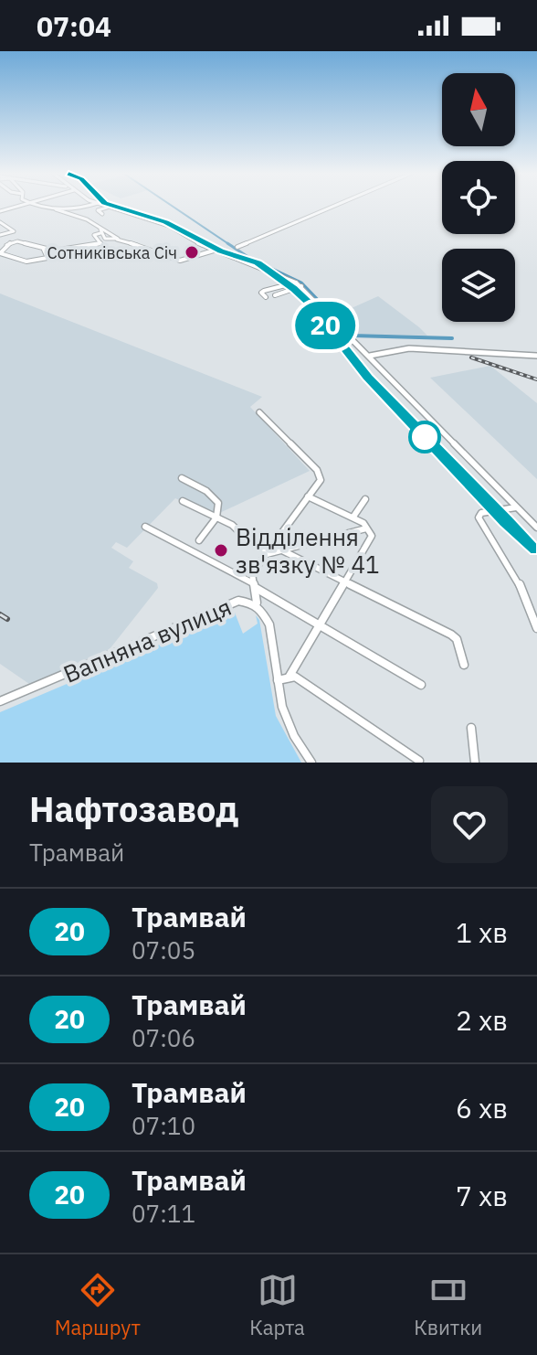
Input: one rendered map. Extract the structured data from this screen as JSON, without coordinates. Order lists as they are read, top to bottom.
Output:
{
  "streets": {
    "street": ["Вапняна вулиця"]
  },
  "places": ["Сотниківська Січ", "Відділення зв'язку № 41"],
  "lines": ["tram line 20"],
  "north": "top",
  "page": {
    "status": "07:04",
    "on_map": "20",
    "heading": ["Нафтозавод", "Трамвай"],
    "list": [
      {
        "mark": "20",
        "name": "Трамвай",
        "note": "07:05",
        "value": "1 хв"
      },
      {
        "mark": "20",
        "name": "Трамвай",
        "note": "07:06",
        "value": "2 хв"
      },
      {
        "mark": "20",
        "name": "Трамвай",
        "note": "07:10",
        "value": "6 хв"
      },
      {
        "mark": "20",
        "name": "Трамвай",
        "note": "07:11",
        "value": "7 хв"
      }
    ],
    "tabs": ["Маршрут", "Карта", "Квитки"]
  }
}
